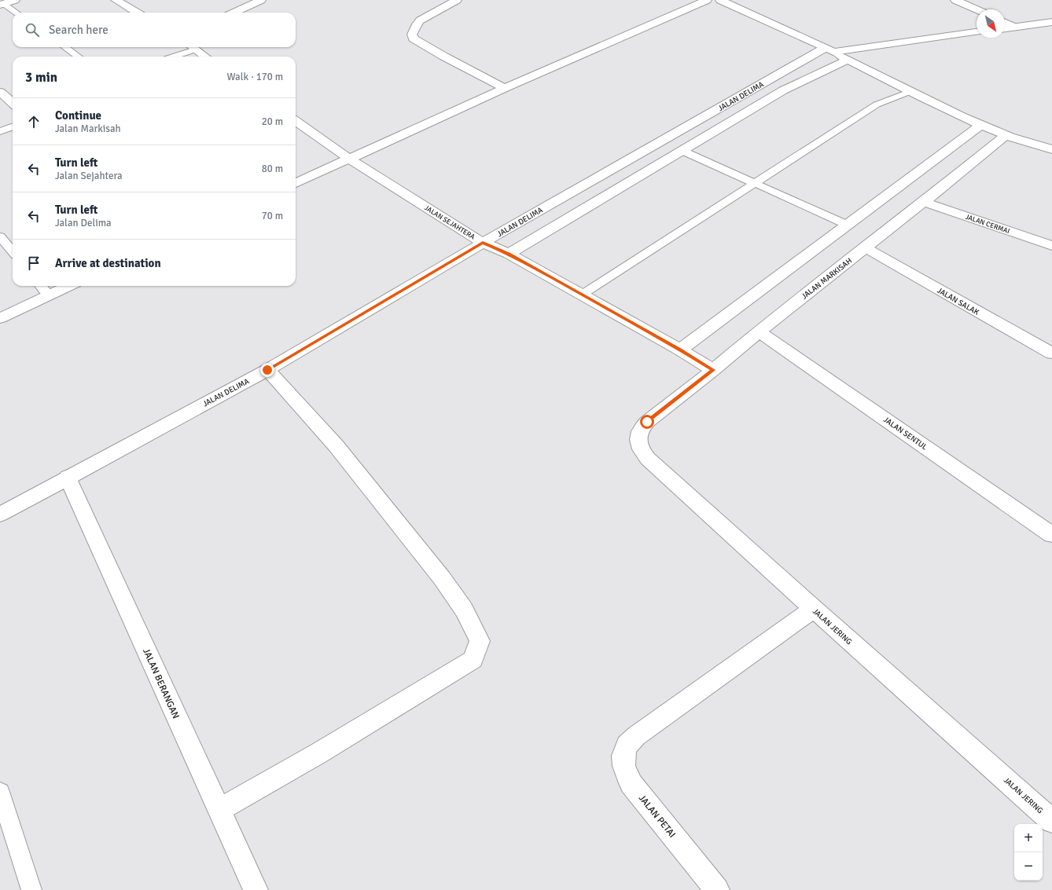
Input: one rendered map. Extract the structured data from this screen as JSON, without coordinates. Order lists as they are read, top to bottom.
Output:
{
  "streets": {
    "street": [
      "JALAN DELIMA",
      "JALAN SEJAHTERA",
      "JALAN CERMAI",
      "JALAN MARKISAH",
      "JALAN SALAK",
      "JALAN SENTUL",
      "JALAN JERING",
      "JALAN BERANGAN",
      "JALAN PETAI"
    ]
  },
  "crossings": [
    ["JALAN DELIMA", "JALAN SEJAHTERA"],
    ["JALAN DELIMA", "JALAN BERANGAN"],
    ["JALAN SEJAHTERA", "JALAN MARKISAH"],
    ["JALAN CERMAI", "JALAN MARKISAH"],
    ["JALAN MARKISAH", "JALAN SALAK"],
    ["JALAN MARKISAH", "JALAN SENTUL"],
    ["JALAN MARKISAH", "JALAN JERING"],
    ["JALAN JERING", "JALAN PETAI"]
  ],
  "north": "bottom right",
  "page": {
    "search": "Search here",
    "heading": ["3 min", "Walk · 170 m"],
    "list": [
      ["Continue", "Jalan Markisah", "20 m"],
      ["Turn left", "Jalan Sejahtera", "80 m"],
      ["Turn left", "Jalan Delima", "70 m"],
      "Arrive at destination"
    ],
    "map_buttons": ["+", "−"]
  }
}
